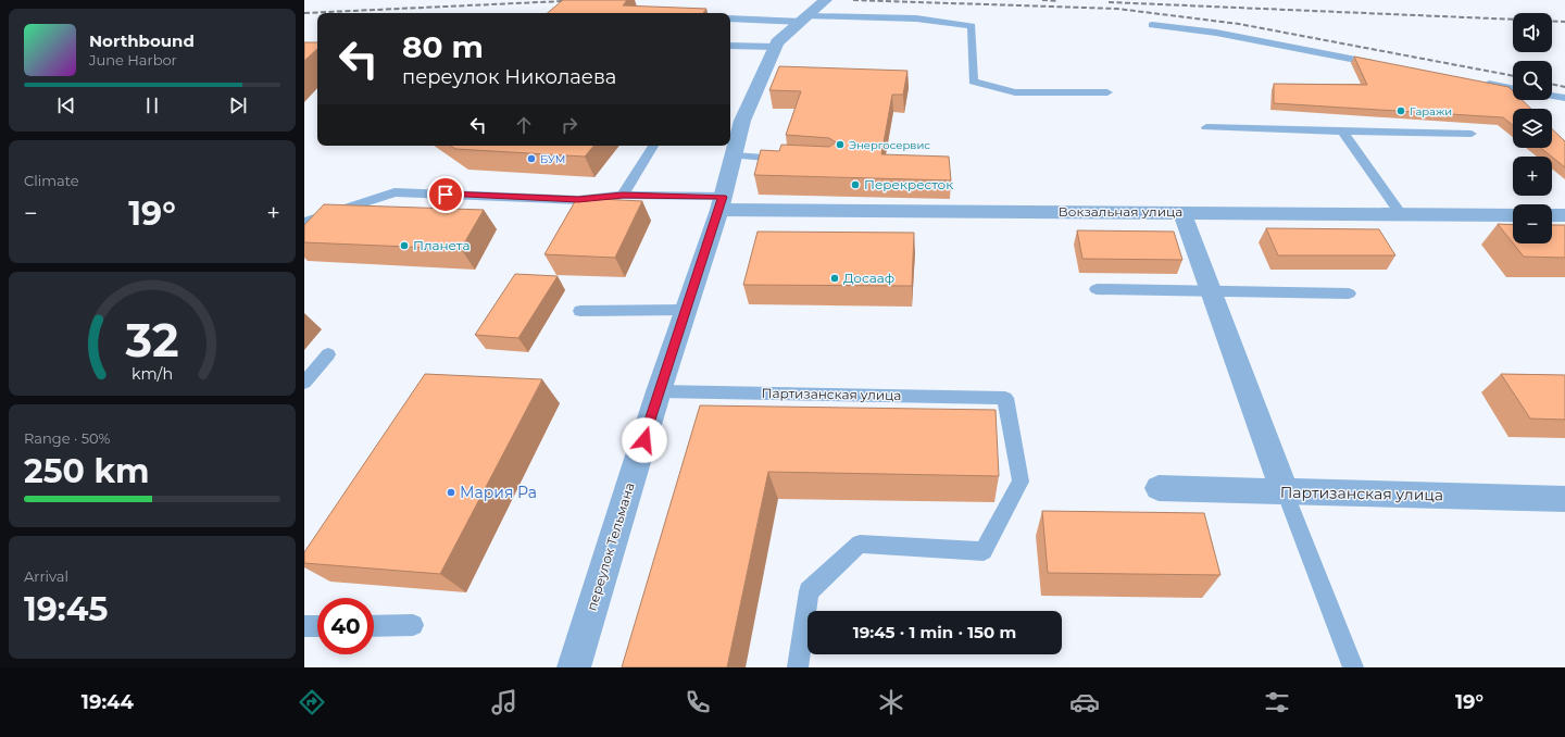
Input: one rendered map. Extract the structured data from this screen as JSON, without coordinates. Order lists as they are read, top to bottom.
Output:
{
  "streets": {
    "street": ["Вокзальная улица", "Партизанская улица", "переулок Тельмана"]
  },
  "crossings": [
    ["Вокзальная улица", "переулок Тельмана"],
    ["Партизанская улица", "переулок Тельмана"]
  ],
  "places": [
    "Гаражи",
    "Энергосервис",
    "БУМ",
    "Перекресток",
    "Планета",
    "Досааф",
    "Мария Ра"
  ],
  "page": {
    "map_buttons": ["+", "−"],
    "turn": ["80 m", "переулок Николаева"],
    "song": ["Northbound", "June Harbor"],
    "tile": [
      "Climate",
      ["Range · 50%", "250 km"],
      ["Arrival", "19:45"]
    ],
    "heat": ["−", "19°", "+"],
    "limit": "40",
    "trip": "19:45 · 1 min · 150 m",
    "tabs": ["19:44", "19°"],
    "gauge": ["32", "km/h"]
  }
}
